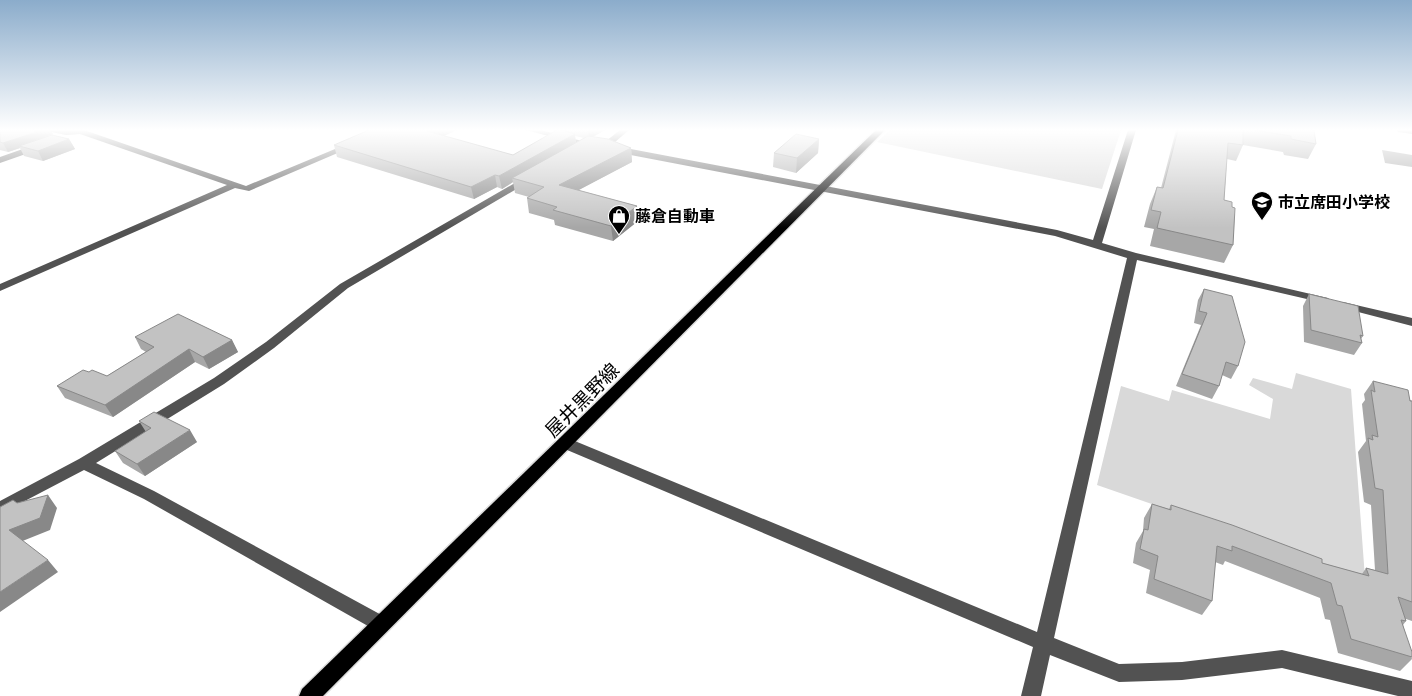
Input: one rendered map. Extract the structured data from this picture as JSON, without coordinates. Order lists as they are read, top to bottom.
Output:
{
  "streets": {
    "main road": ["屋井黒野線"]
  },
  "places": {
    "school or university": ["市立席田小学校"],
    "shop": ["藤倉自動車"]
  }
}
